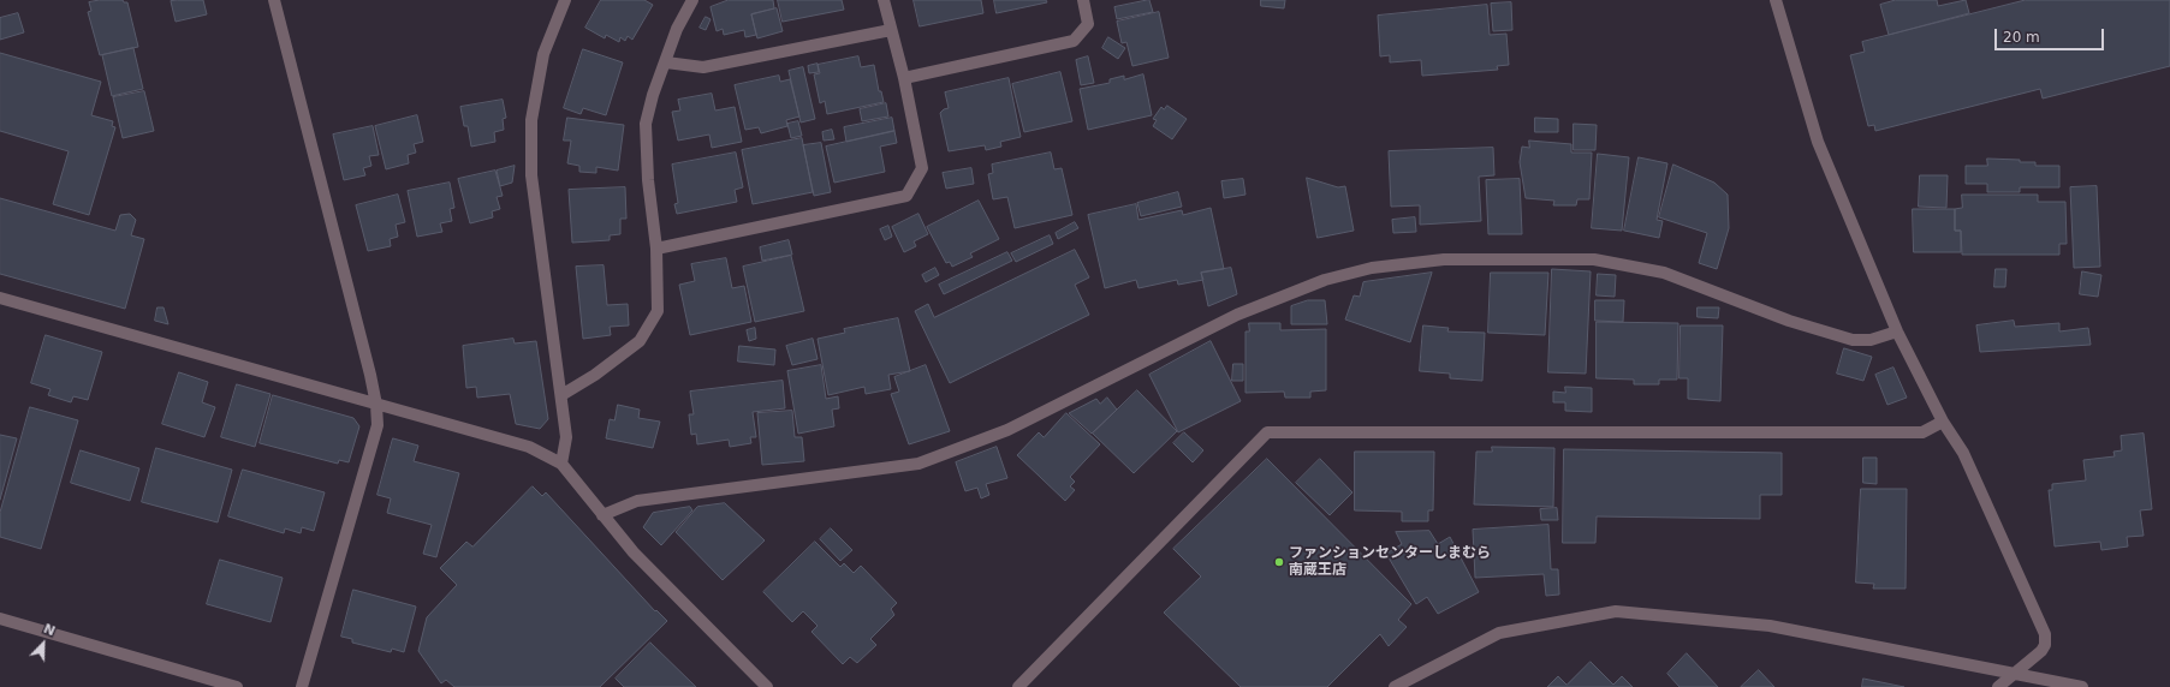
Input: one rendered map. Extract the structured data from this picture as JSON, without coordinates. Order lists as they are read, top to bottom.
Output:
{
  "places": ["ファンションセンターしまむら 南蔵王店"],
  "scale_bar": "20 m",
  "north": "top right"
}
